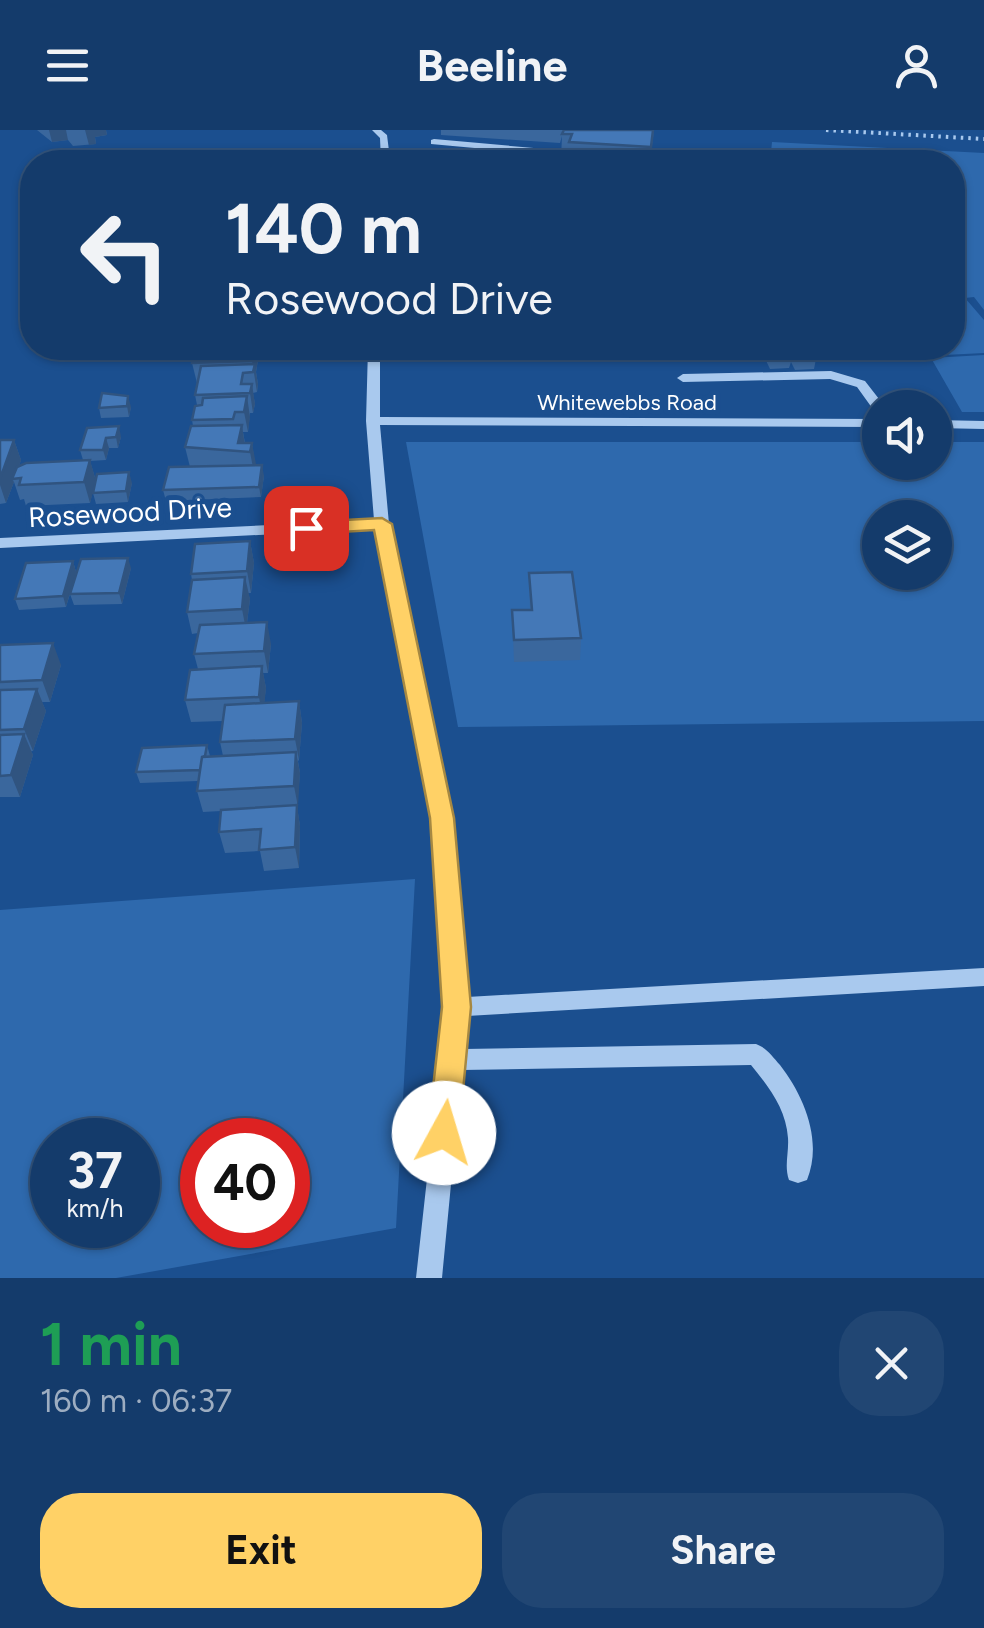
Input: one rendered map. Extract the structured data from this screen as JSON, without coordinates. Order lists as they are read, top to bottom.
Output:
{
  "streets": {
    "street": ["Whitewebbs Road", "Rosewood Drive"]
  },
  "page": {
    "header": "Beeline",
    "turn": ["140 m", "Rosewood Drive"],
    "speed": "37 km/h",
    "limit": "40",
    "heading": ["1 min", "160 m · 06:37"],
    "buttons": ["Exit", "Share"]
  }
}
